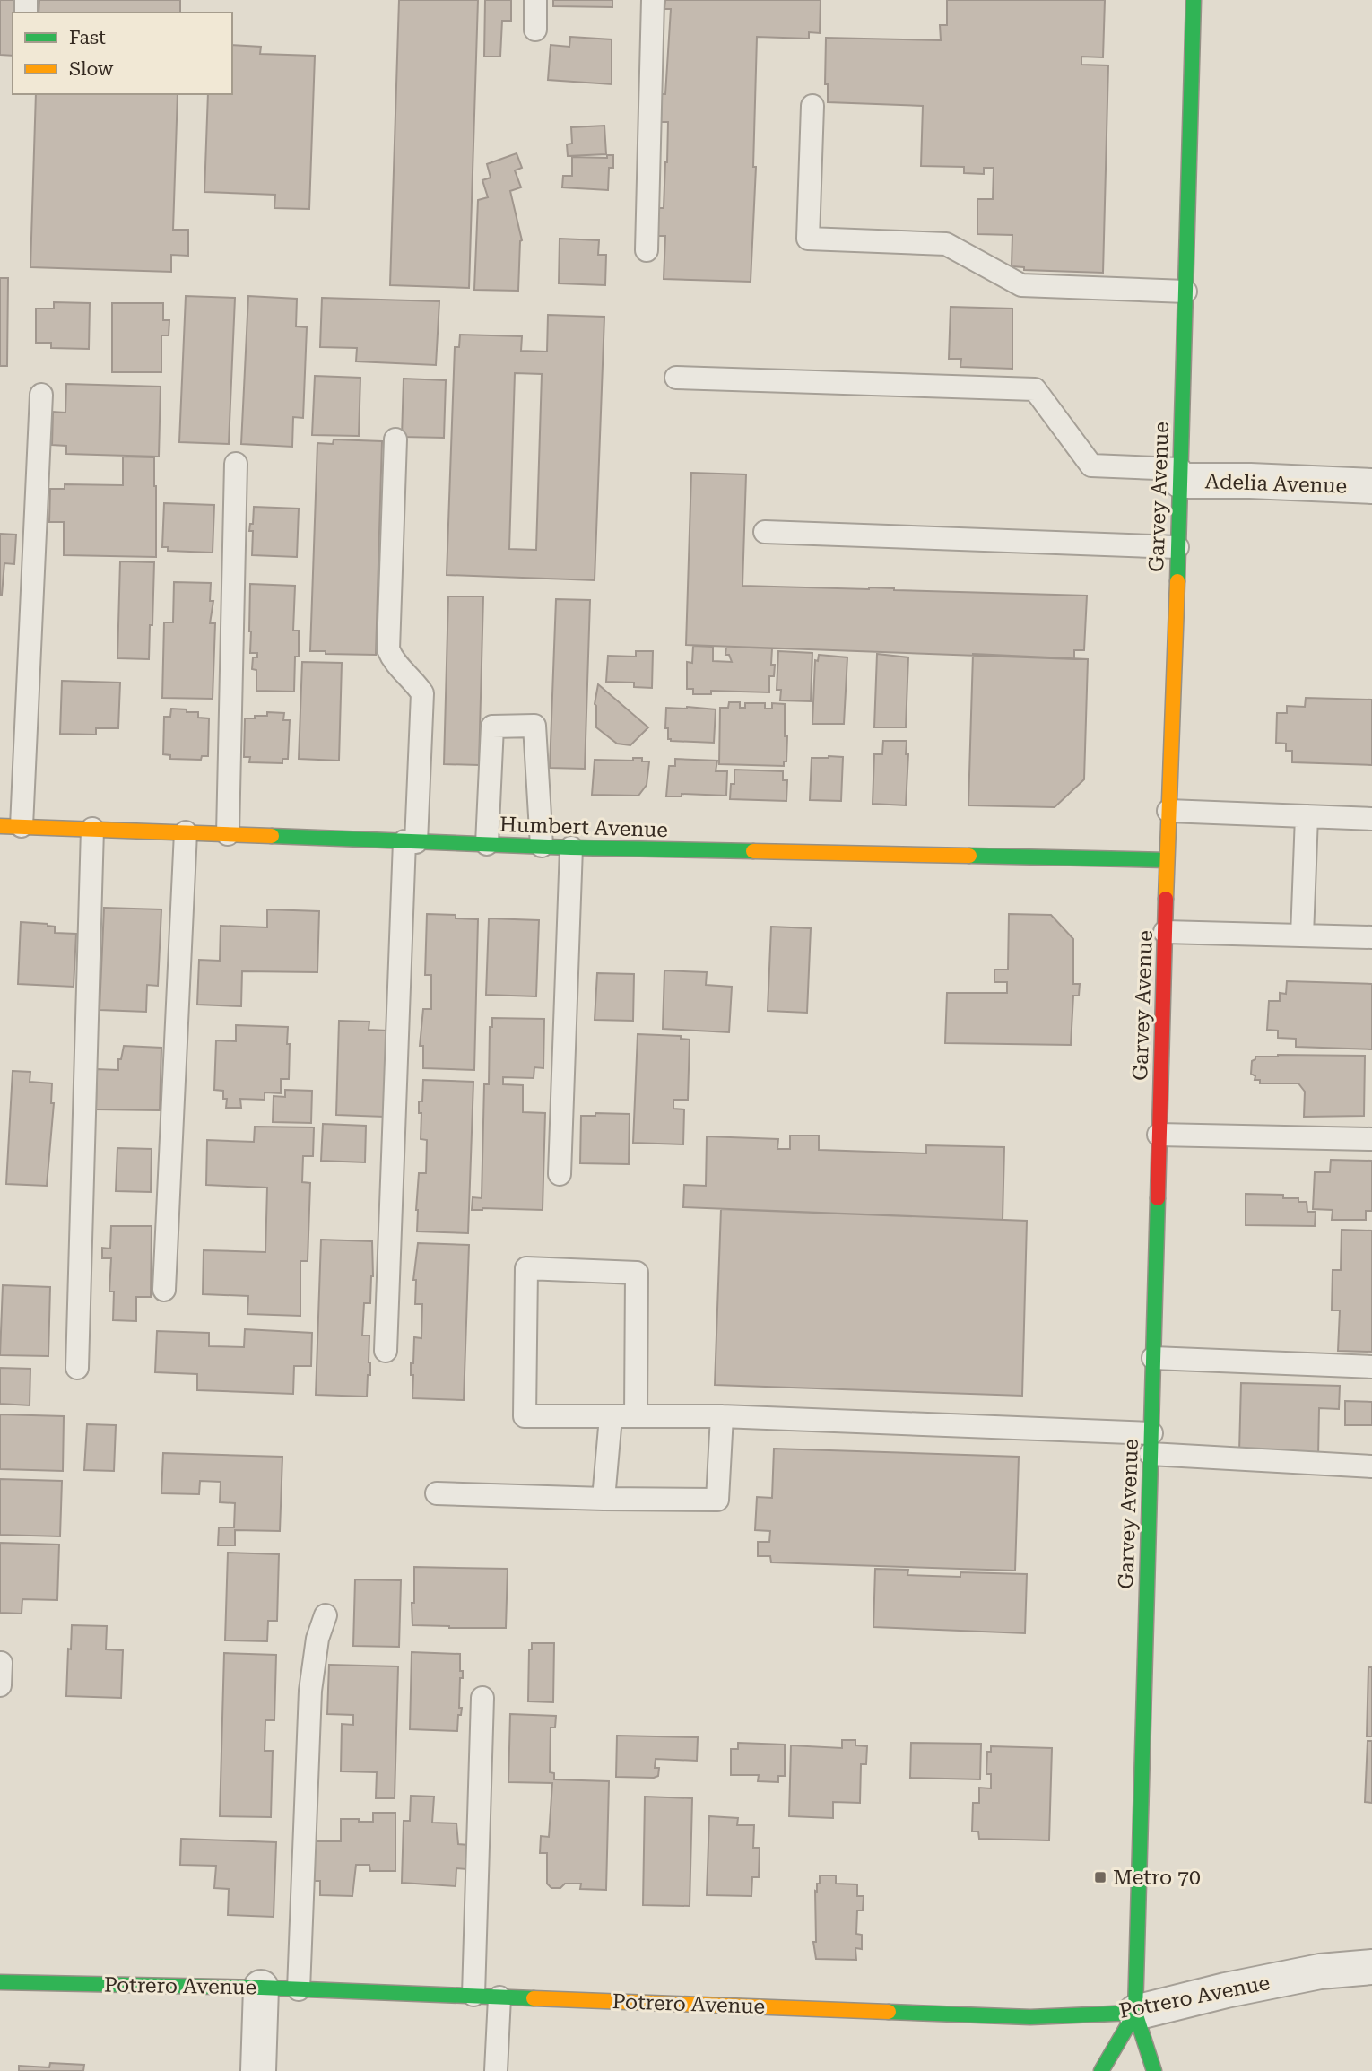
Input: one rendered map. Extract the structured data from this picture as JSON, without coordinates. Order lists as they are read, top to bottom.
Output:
{
  "streets": {
    "street": [
      "Adelia Avenue",
      "Garvey Avenue",
      "Humbert Avenue",
      "Potrero Avenue"
    ]
  },
  "crossings": [
    ["Adelia Avenue", "Garvey Avenue"],
    ["Garvey Avenue", "Humbert Avenue"],
    ["Garvey Avenue", "Potrero Avenue"]
  ],
  "places": {
    "transit": ["Metro 70"]
  },
  "legend": ["Fast", "Slow"]
}
